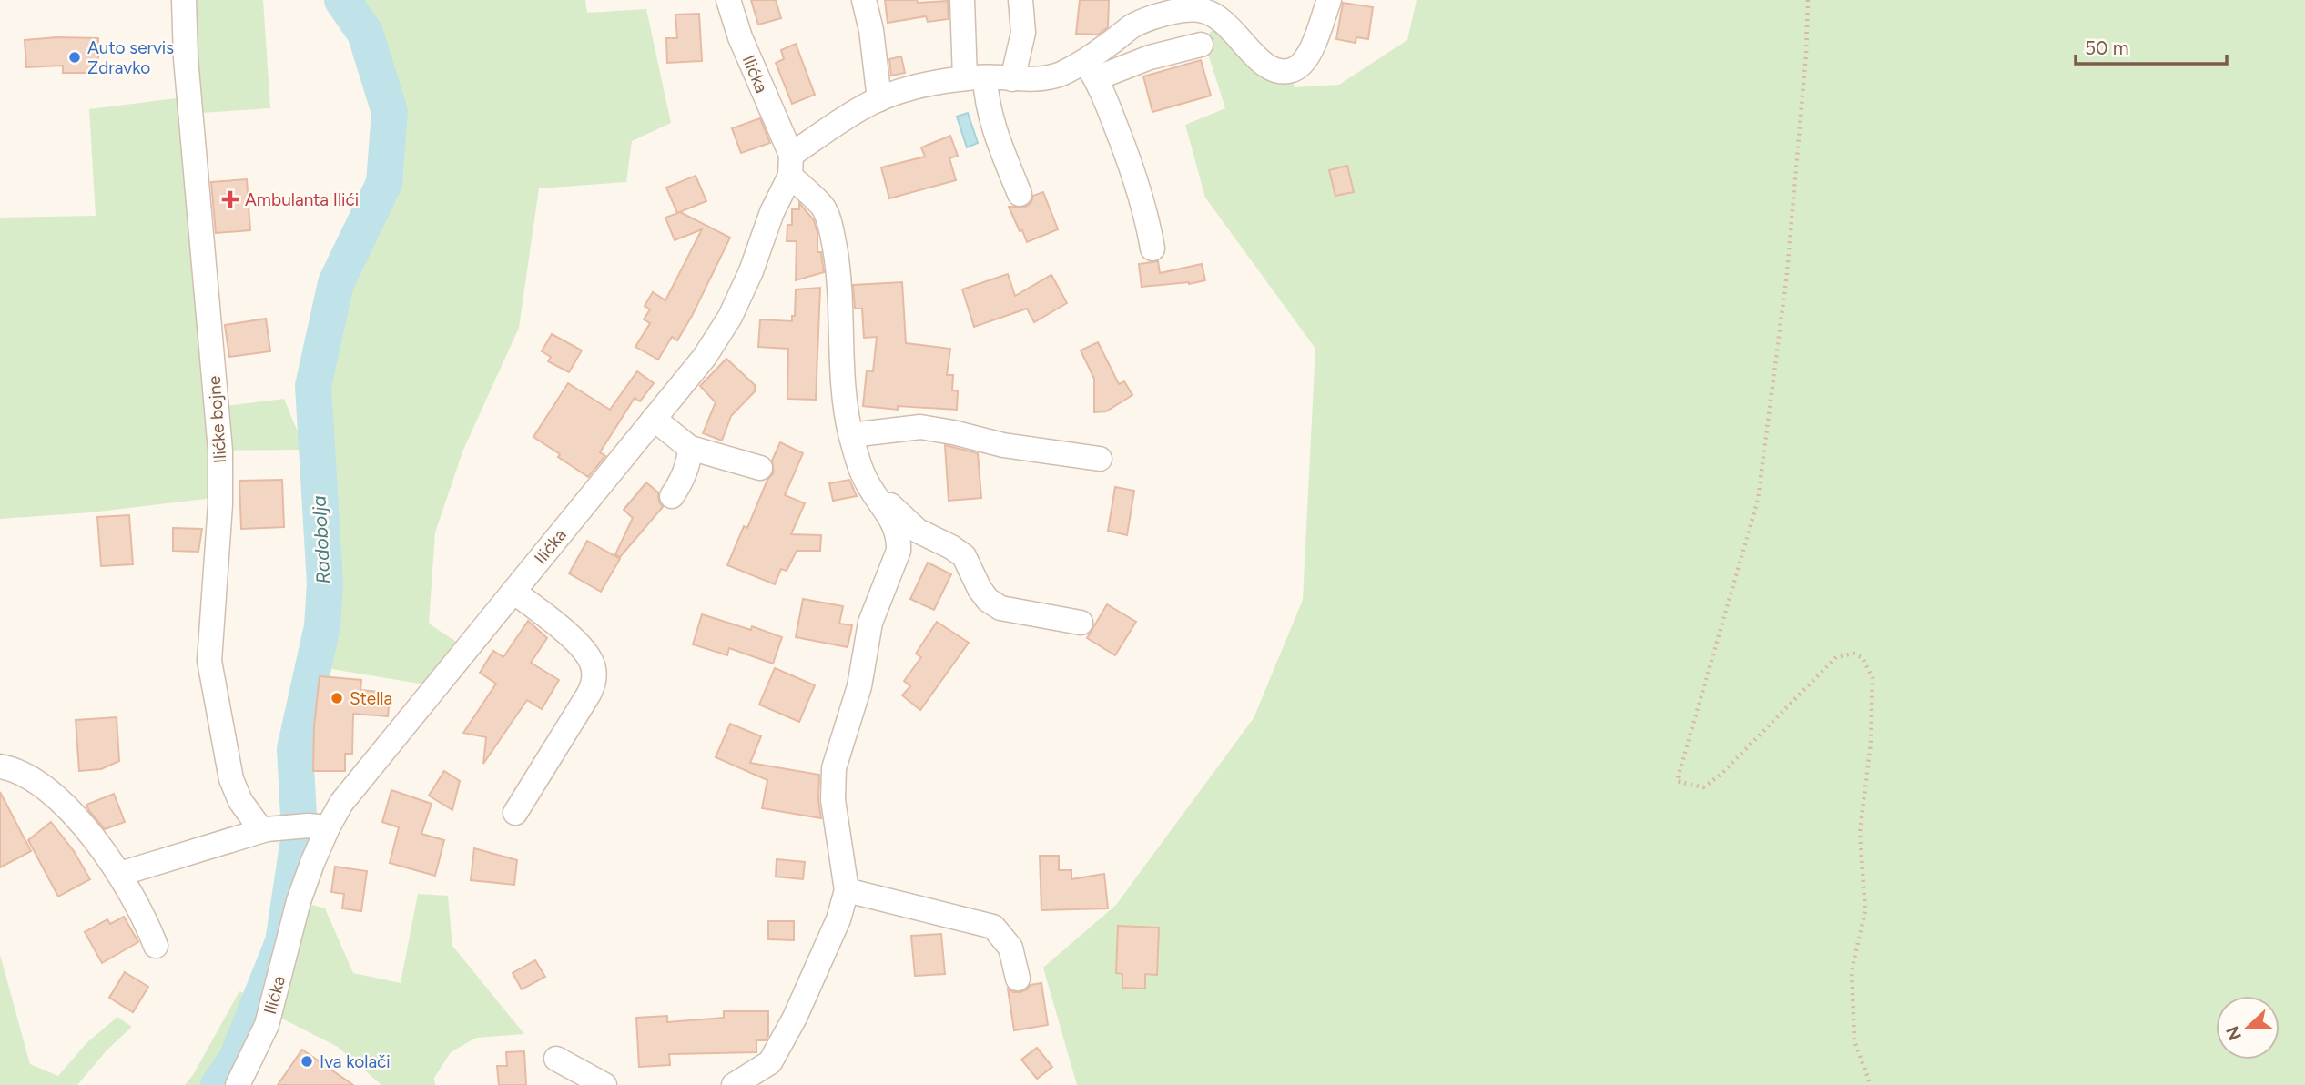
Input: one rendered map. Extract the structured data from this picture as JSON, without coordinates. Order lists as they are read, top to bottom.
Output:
{
  "streets": {
    "street": ["Ilićka", "Ilićke bojne"]
  },
  "water": ["Radobolja"],
  "places": {
    "other": ["Auto servis Zdravko", "Stella", "Iva kolači"],
    "health": ["Ambulanta Ilići"]
  },
  "scale_bar": "50 m",
  "north": "left"
}
